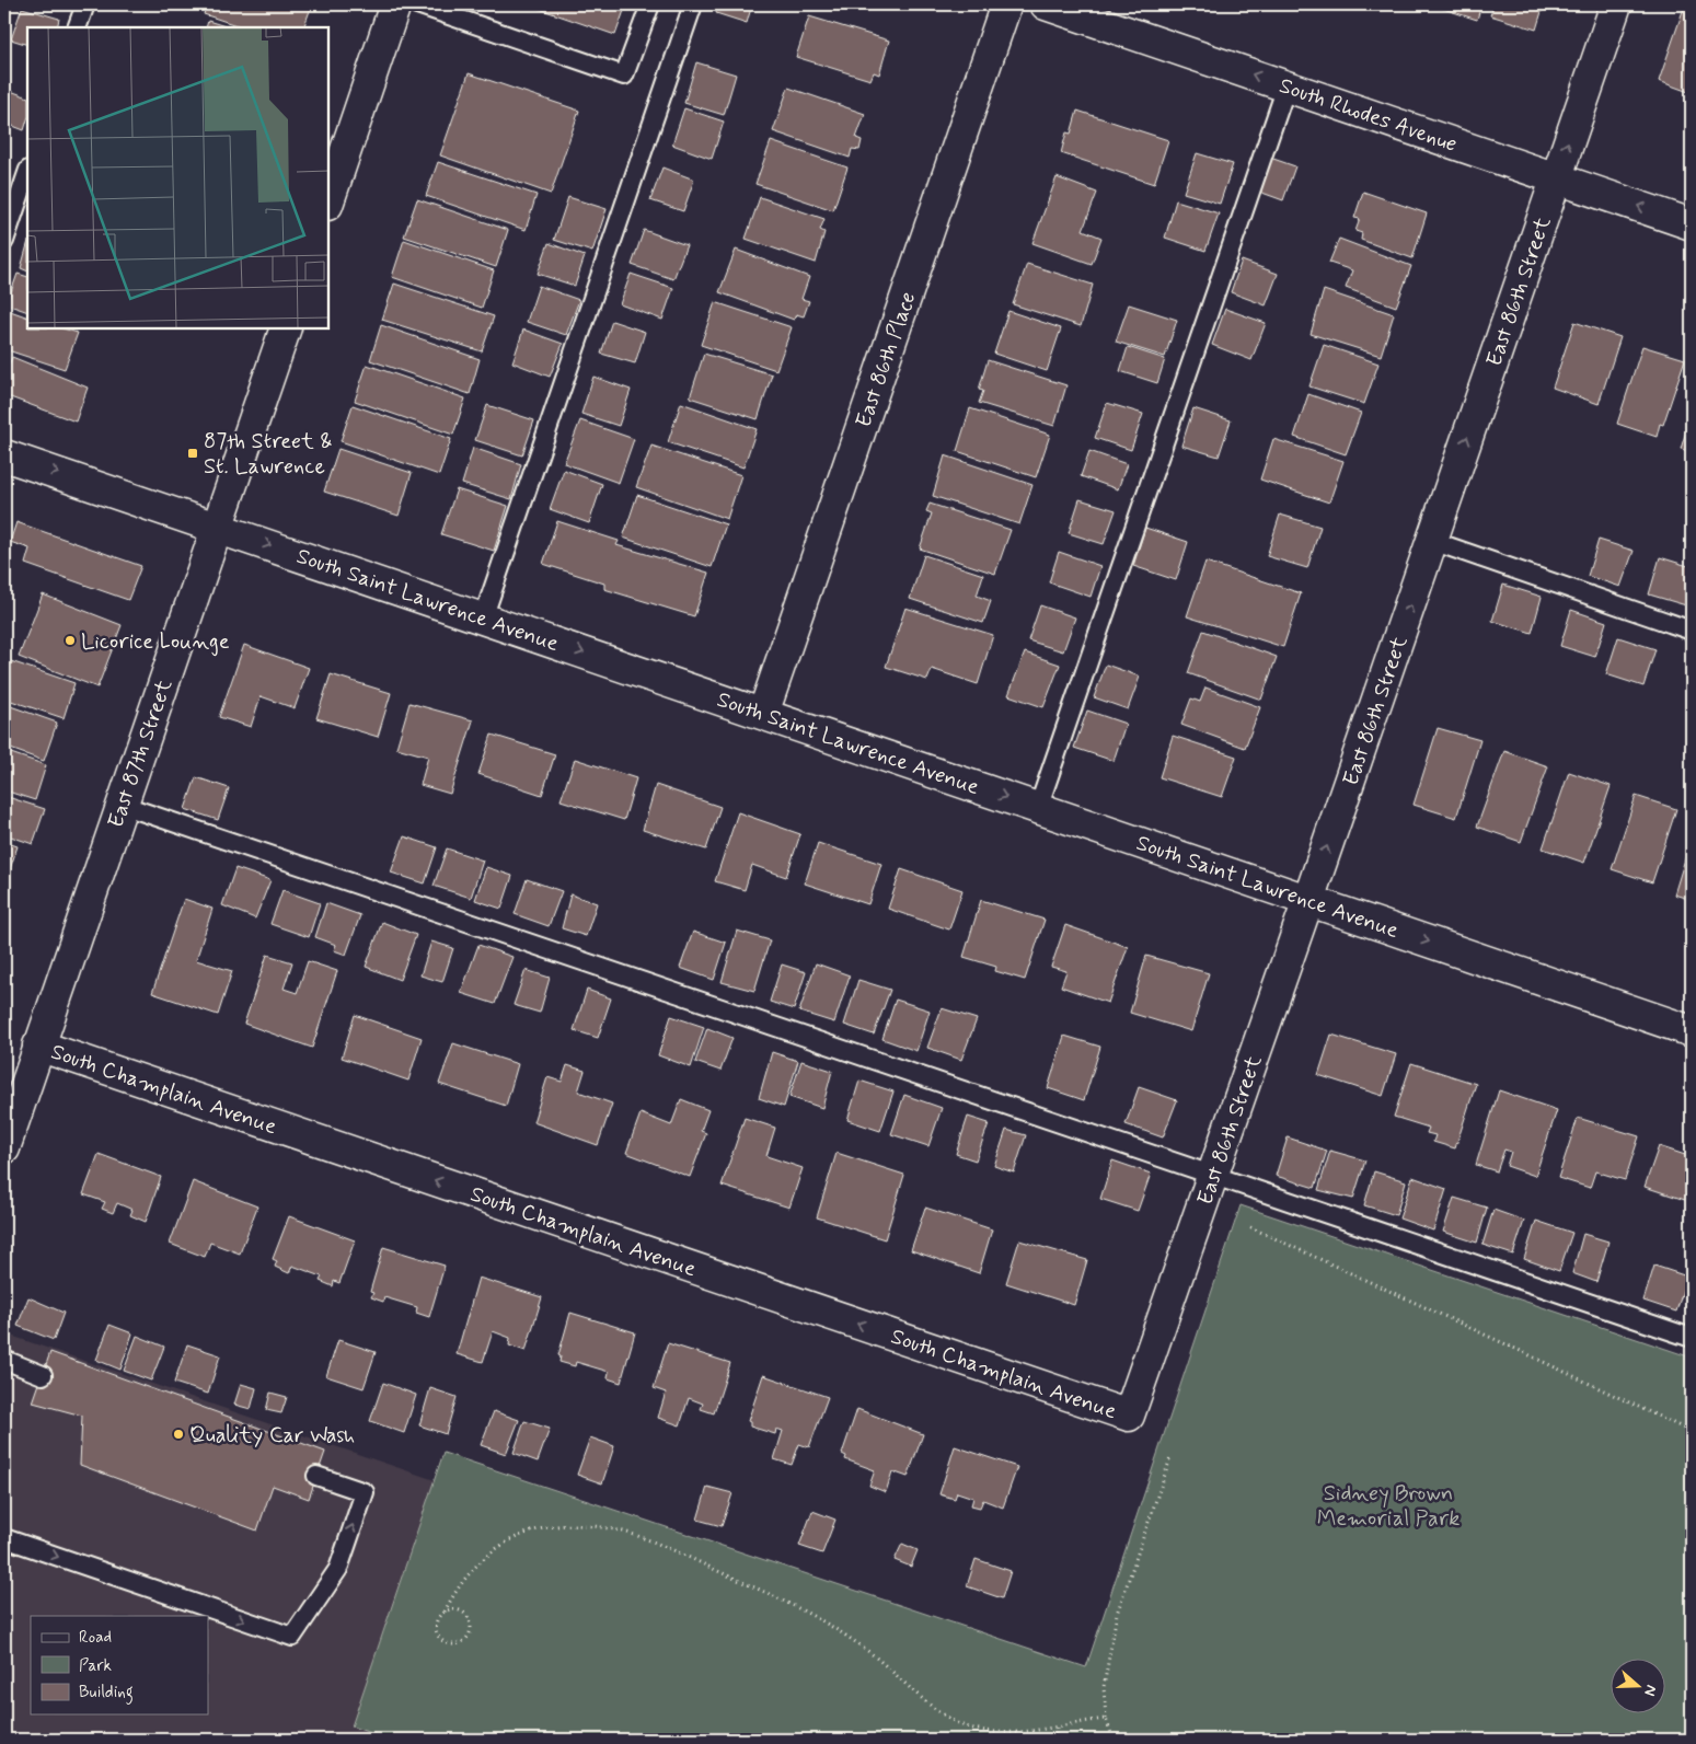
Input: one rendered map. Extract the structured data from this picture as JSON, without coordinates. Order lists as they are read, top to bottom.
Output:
{
  "streets": {
    "street": [
      "South Rhodes Avenue",
      "East 86th Street",
      "East 86th Place",
      "South Saint Lawrence Avenue",
      "East 87th Street",
      "South Champlain Avenue"
    ]
  },
  "crossings": [
    ["South Rhodes Avenue", "East 86th Street"],
    ["East 86th Street", "South Saint Lawrence Avenue"],
    ["East 86th Street", "South Champlain Avenue"],
    ["East 86th Place", "South Saint Lawrence Avenue"],
    ["South Saint Lawrence Avenue", "East 87th Street"],
    ["East 87th Street", "South Champlain Avenue"]
  ],
  "one_way": [
    "South Rhodes Avenue",
    "East 86th Street",
    "South Saint Lawrence Avenue",
    "South Champlain Avenue"
  ],
  "parks": ["Sidney Brown Memorial Park"],
  "places": {
    "transit": ["87th Street & St. Lawrence"],
    "other": ["Licorice Lounge", "Quality Car Wash"]
  },
  "legend": ["Road", "Park", "Building"],
  "north": "right"
}
